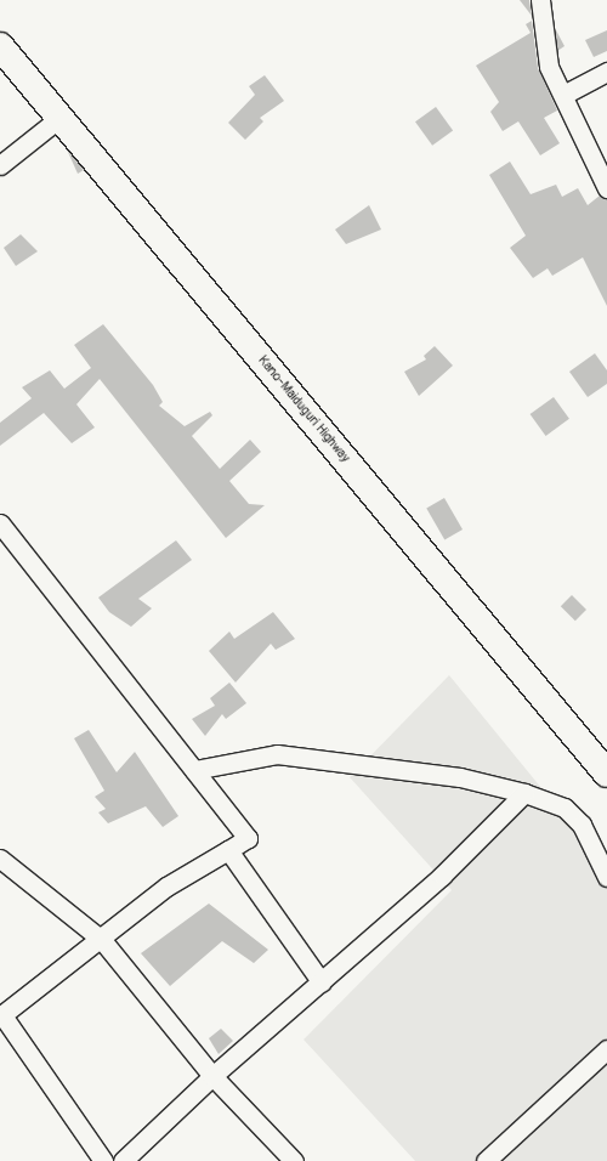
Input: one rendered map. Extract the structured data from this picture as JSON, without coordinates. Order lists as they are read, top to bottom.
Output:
{
  "streets": {
    "highway": ["Kano-Maiduguri Highway"]
  }
}
